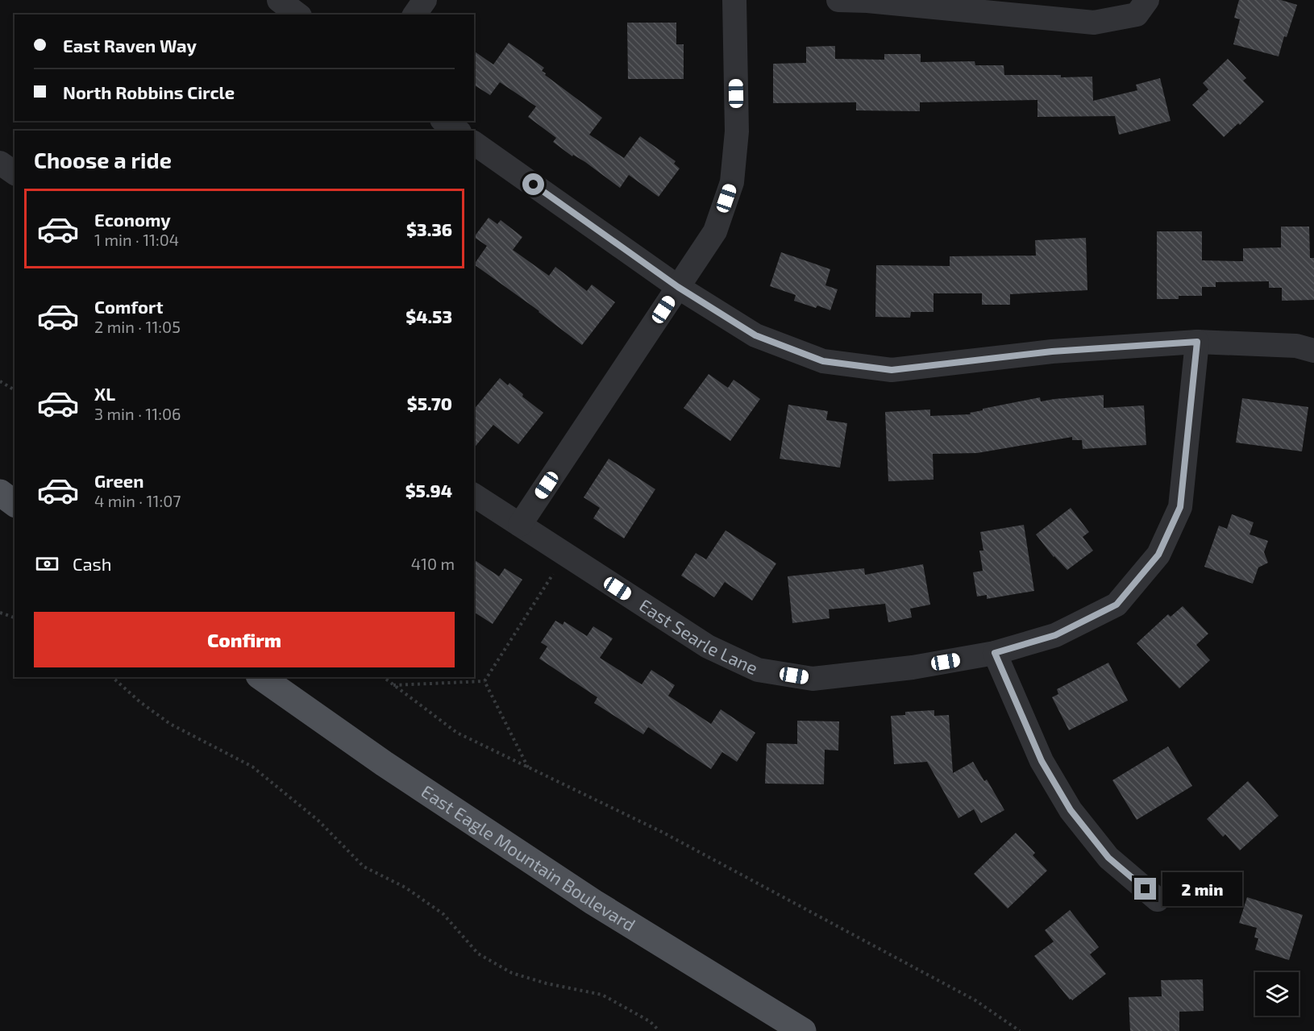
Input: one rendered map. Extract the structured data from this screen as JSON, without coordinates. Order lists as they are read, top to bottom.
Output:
{
  "streets": {
    "main road": ["East Eagle Mountain Boulevard"],
    "street": ["East Searle Lane"]
  },
  "page": {
    "banner": ["East Raven Way", "North Robbins Circle"],
    "heading": "Choose a ride",
    "list": [
      {
        "name": "Economy",
        "note": "1 min · 11:04",
        "value": "$3.36"
      },
      {
        "name": "Comfort",
        "note": "2 min · 11:05",
        "value": "$4.53"
      },
      {
        "name": "XL",
        "note": "3 min · 11:06",
        "value": "$5.70"
      },
      {
        "name": "Green",
        "note": "4 min · 11:07",
        "value": "$5.94"
      }
    ],
    "pay": ["Cash", "410 m"],
    "buttons": "Confirm",
    "bubble": "2 min"
  }
}
